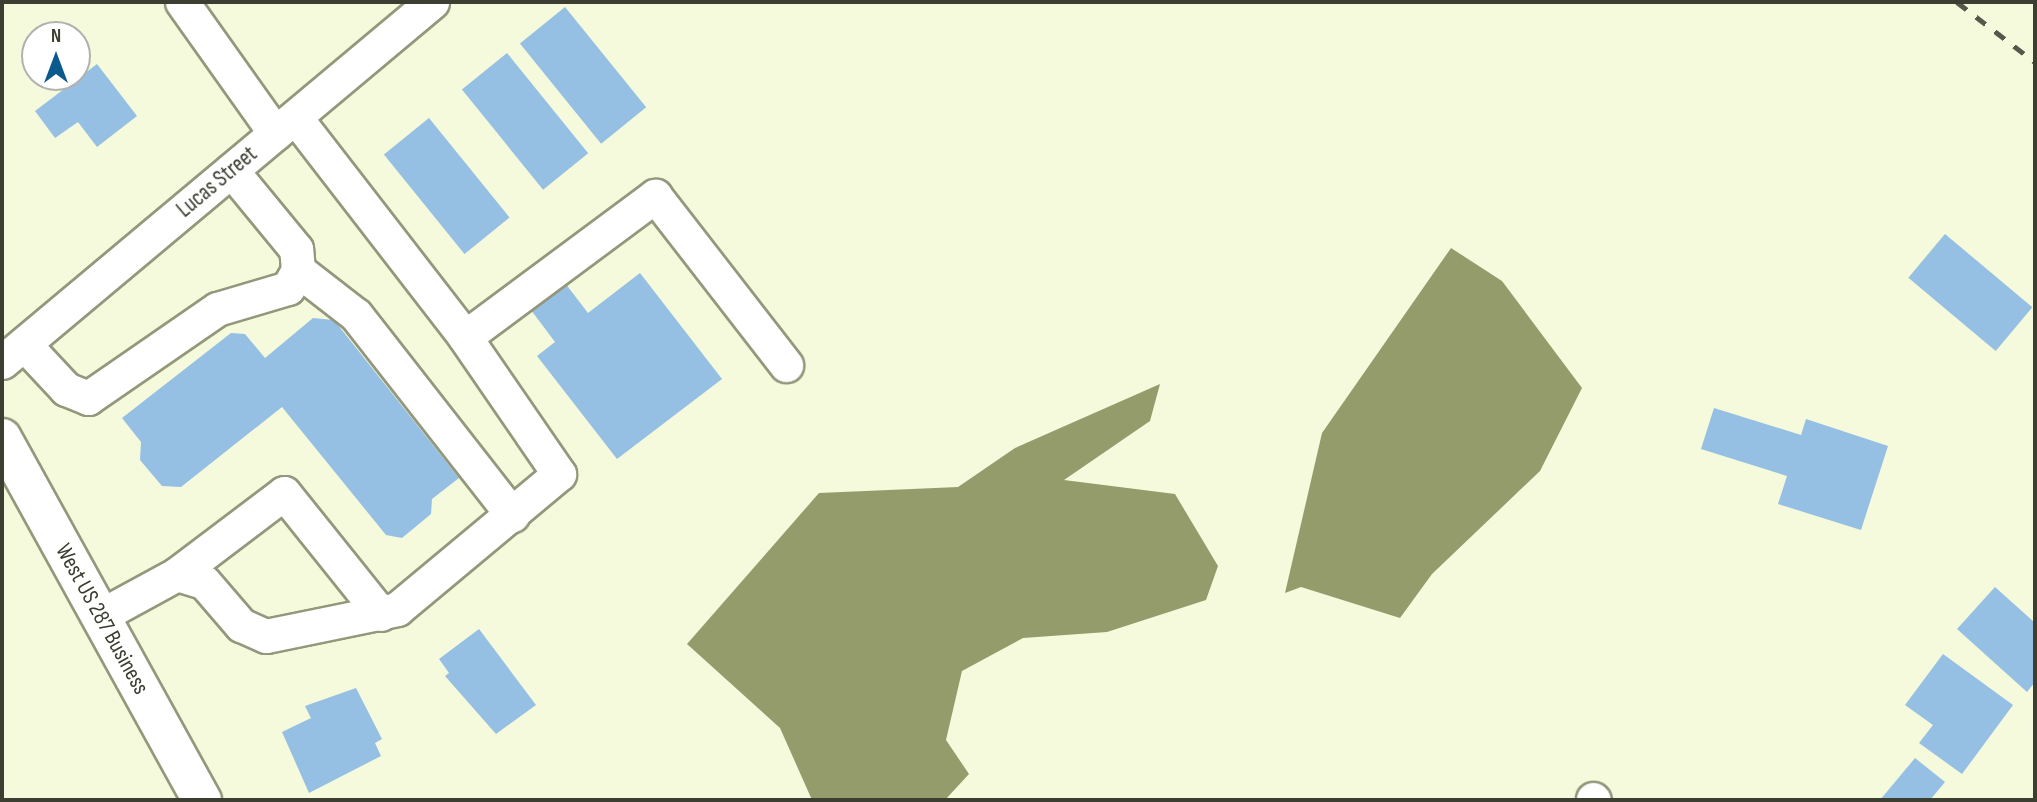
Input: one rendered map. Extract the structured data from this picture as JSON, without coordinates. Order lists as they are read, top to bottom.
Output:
{
  "streets": {
    "main road": ["West US 287 Business"],
    "street": ["Lucas Street"]
  },
  "north": "top"
}
